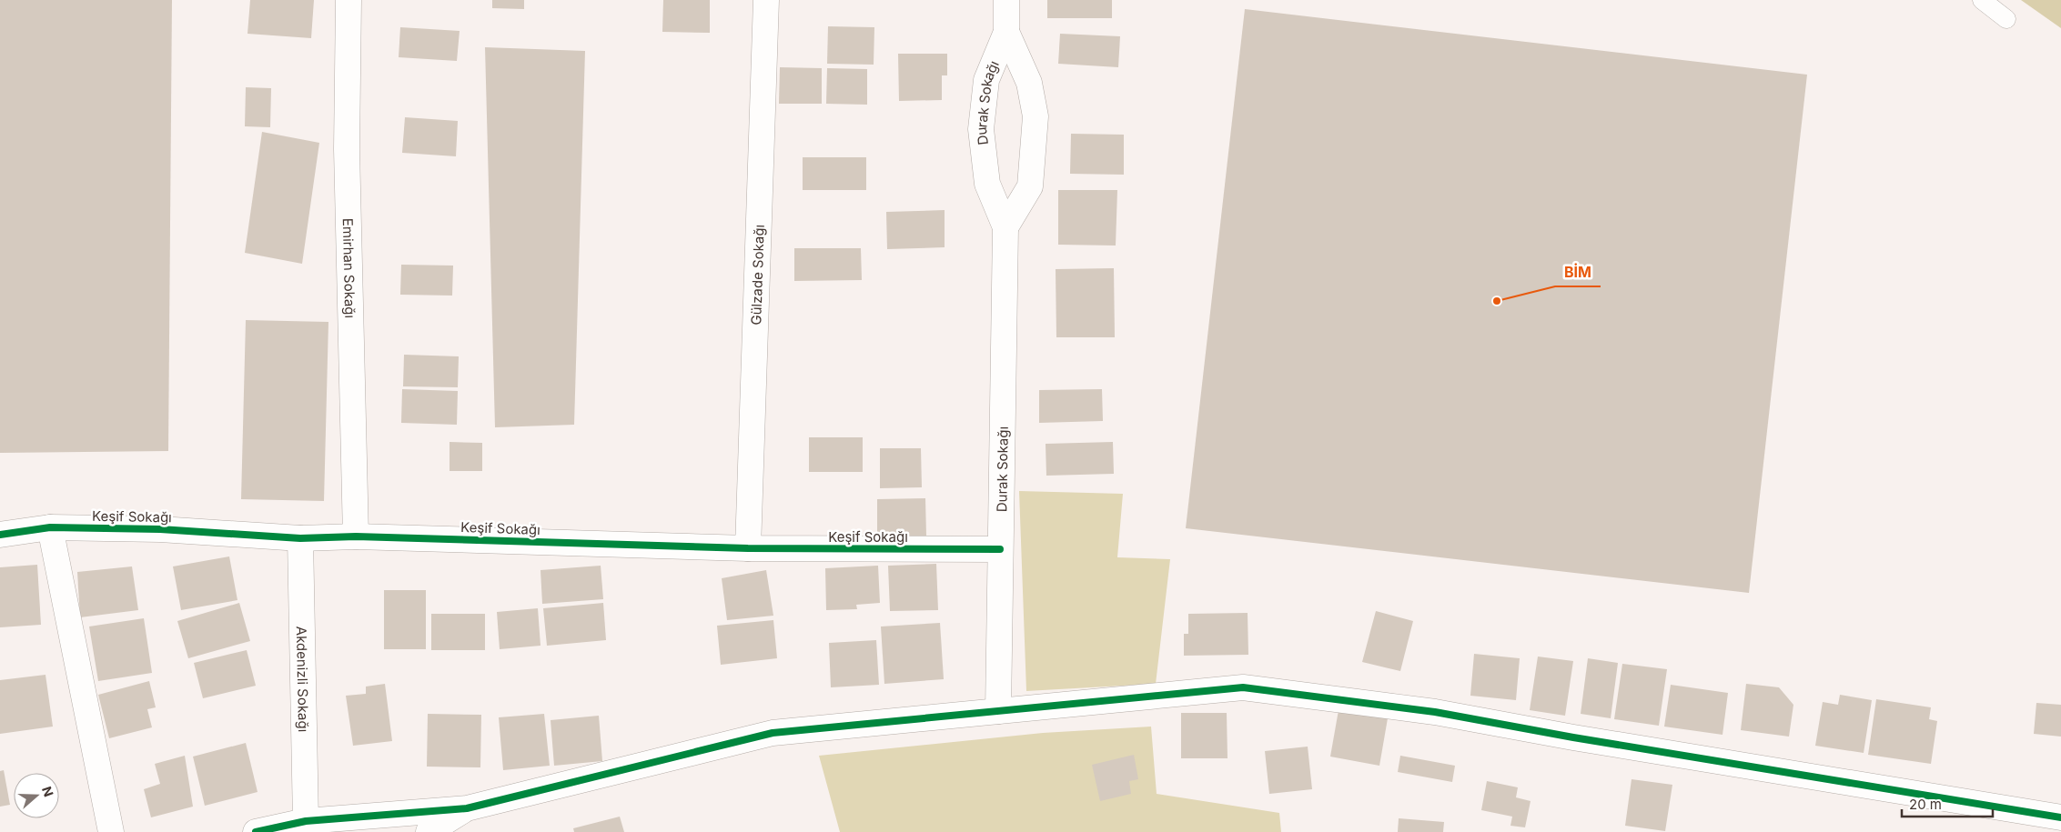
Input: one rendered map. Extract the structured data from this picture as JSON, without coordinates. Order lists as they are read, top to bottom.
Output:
{
  "streets": {
    "street": [
      "Durak Sokağı",
      "Emirhan Sokağı",
      "Gülzade Sokağı",
      "Keşif Sokağı",
      "Akdenizli Sokağı"
    ]
  },
  "crossings": [
    ["Durak Sokağı", "Keşif Sokağı"],
    ["Emirhan Sokağı", "Keşif Sokağı"],
    ["Gülzade Sokağı", "Keşif Sokağı"],
    ["Keşif Sokağı", "Akdenizli Sokağı"]
  ],
  "places": ["BİM"],
  "scale_bar": "20 m",
  "north": "right"
}
